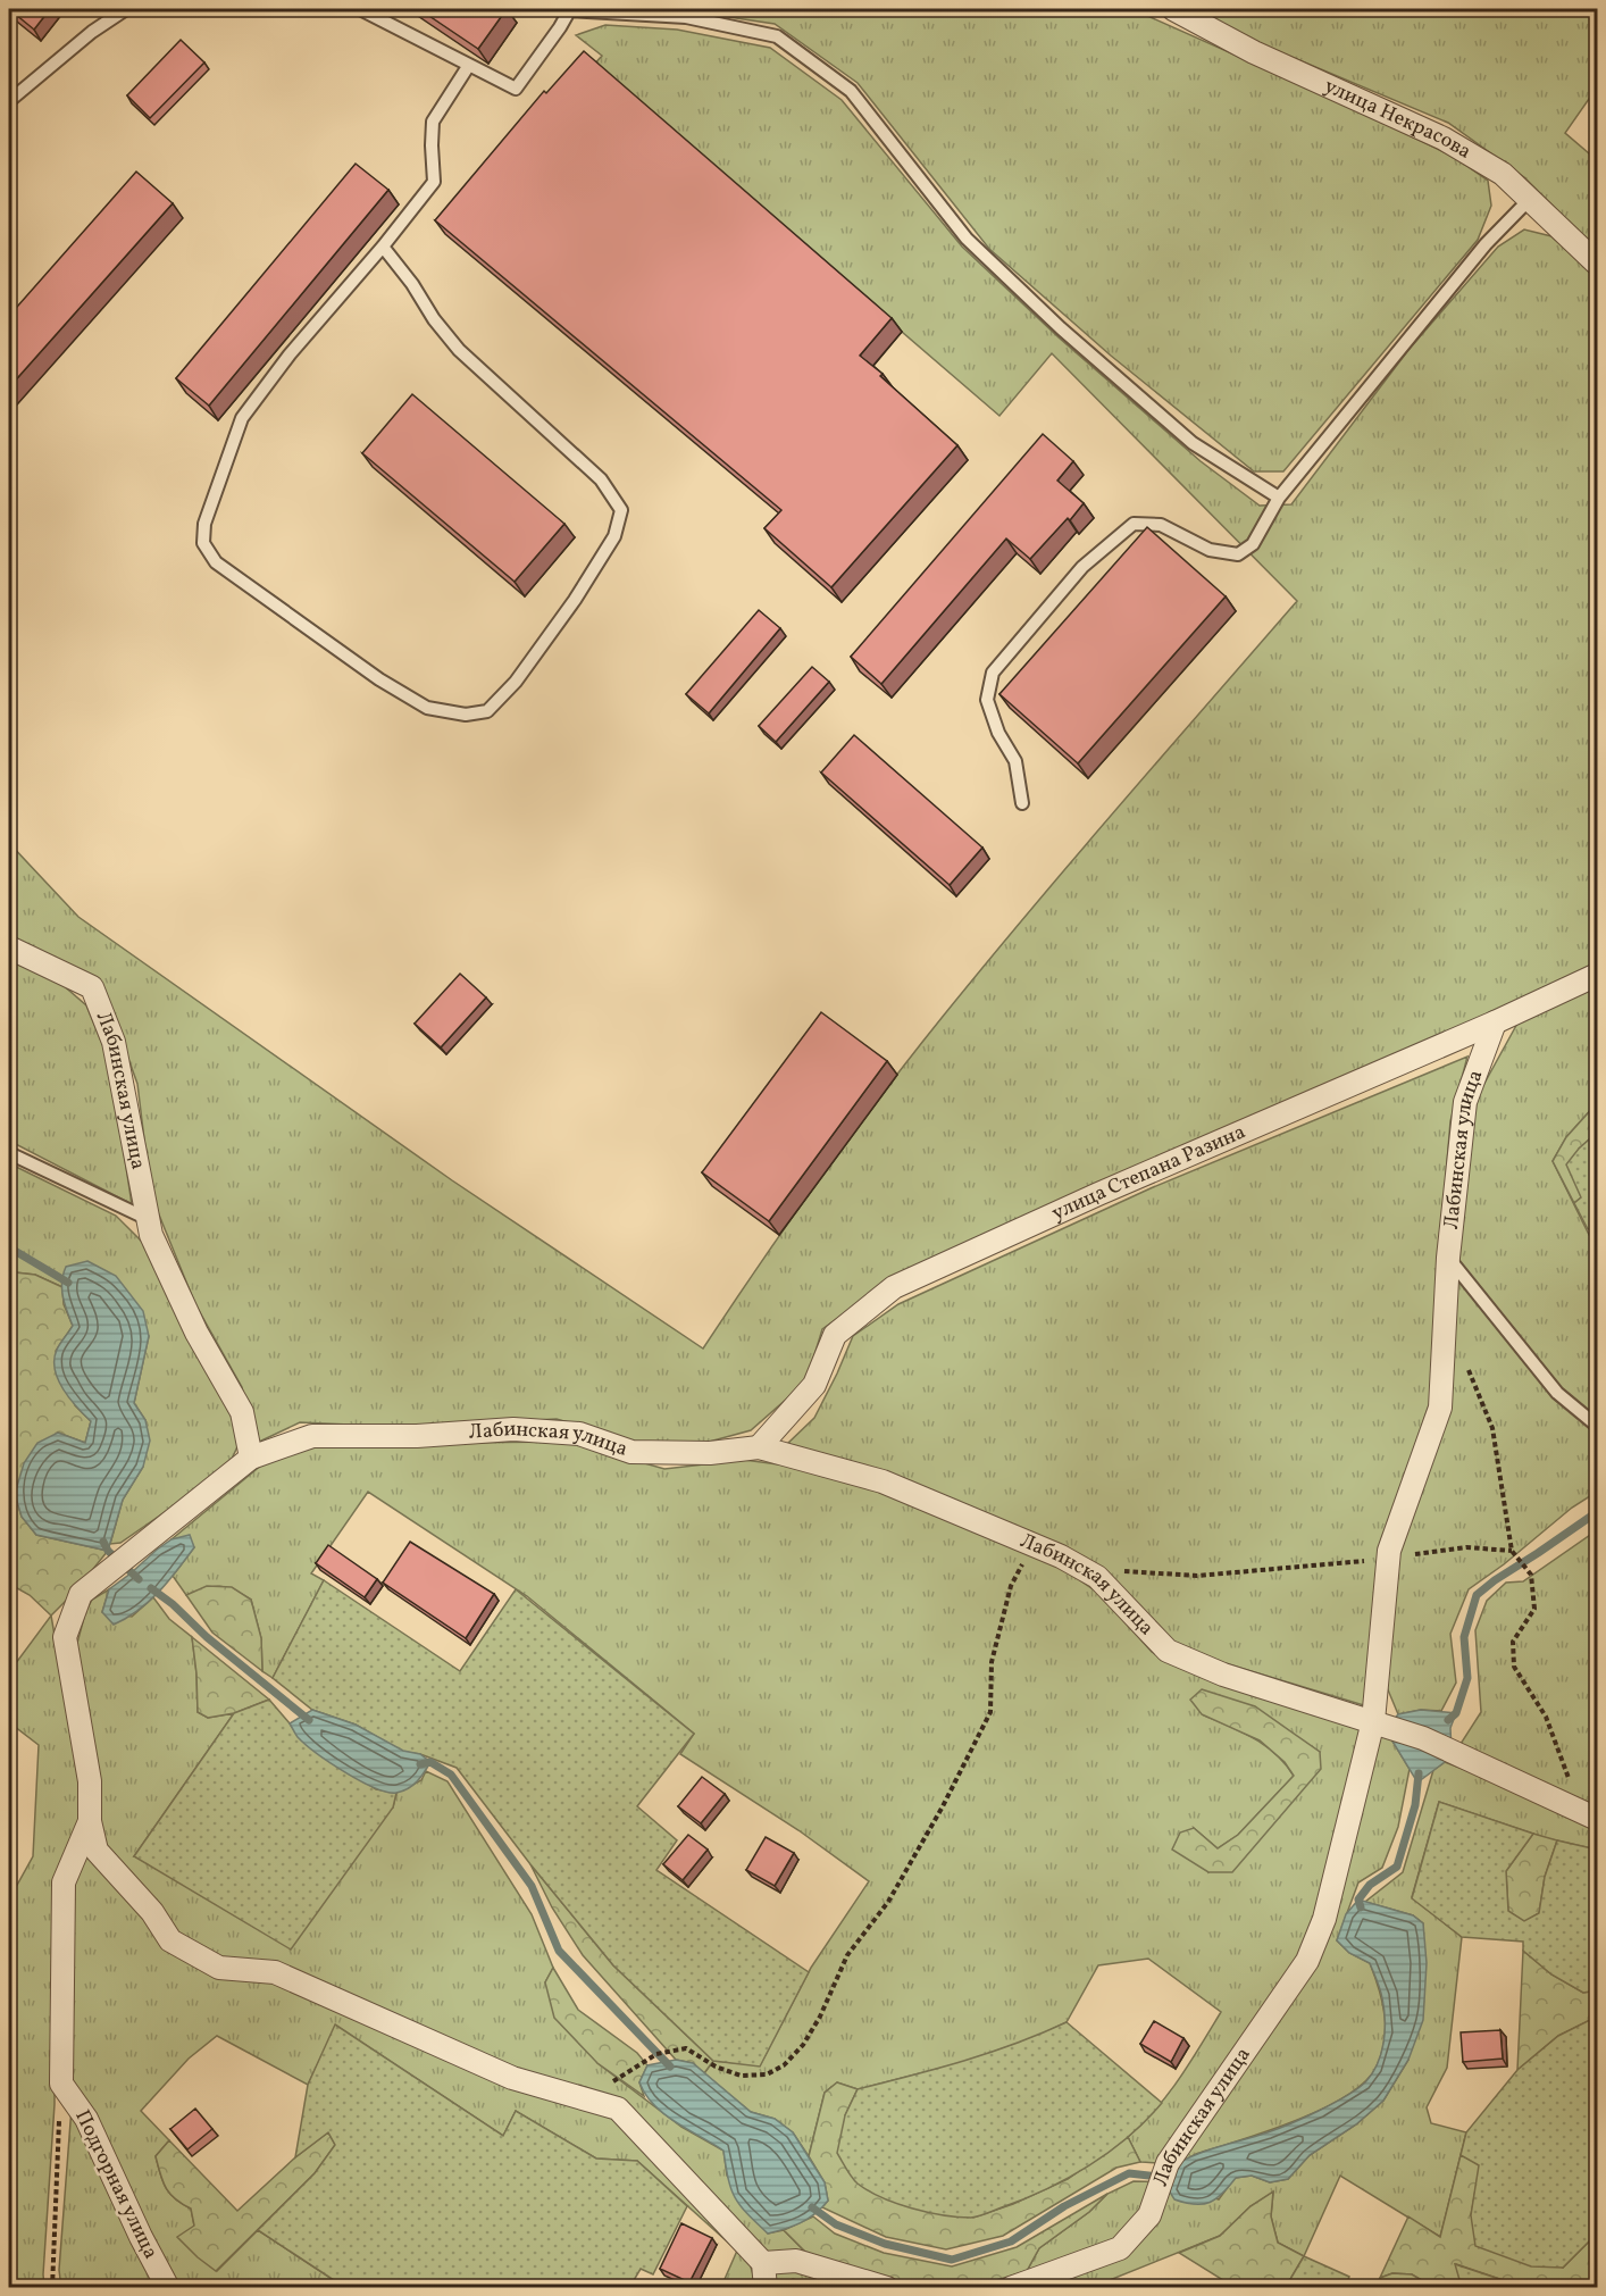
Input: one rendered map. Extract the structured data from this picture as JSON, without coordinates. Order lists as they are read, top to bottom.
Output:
{
  "streets": {
    "street": [
      "улица Некрасова",
      "Лабинская улица",
      "улица Степана Разина",
      "Подгорная улица"
    ]
  },
  "crossings": [
    ["Лабинская улица", "улица Степана Разина"]
  ]
}
